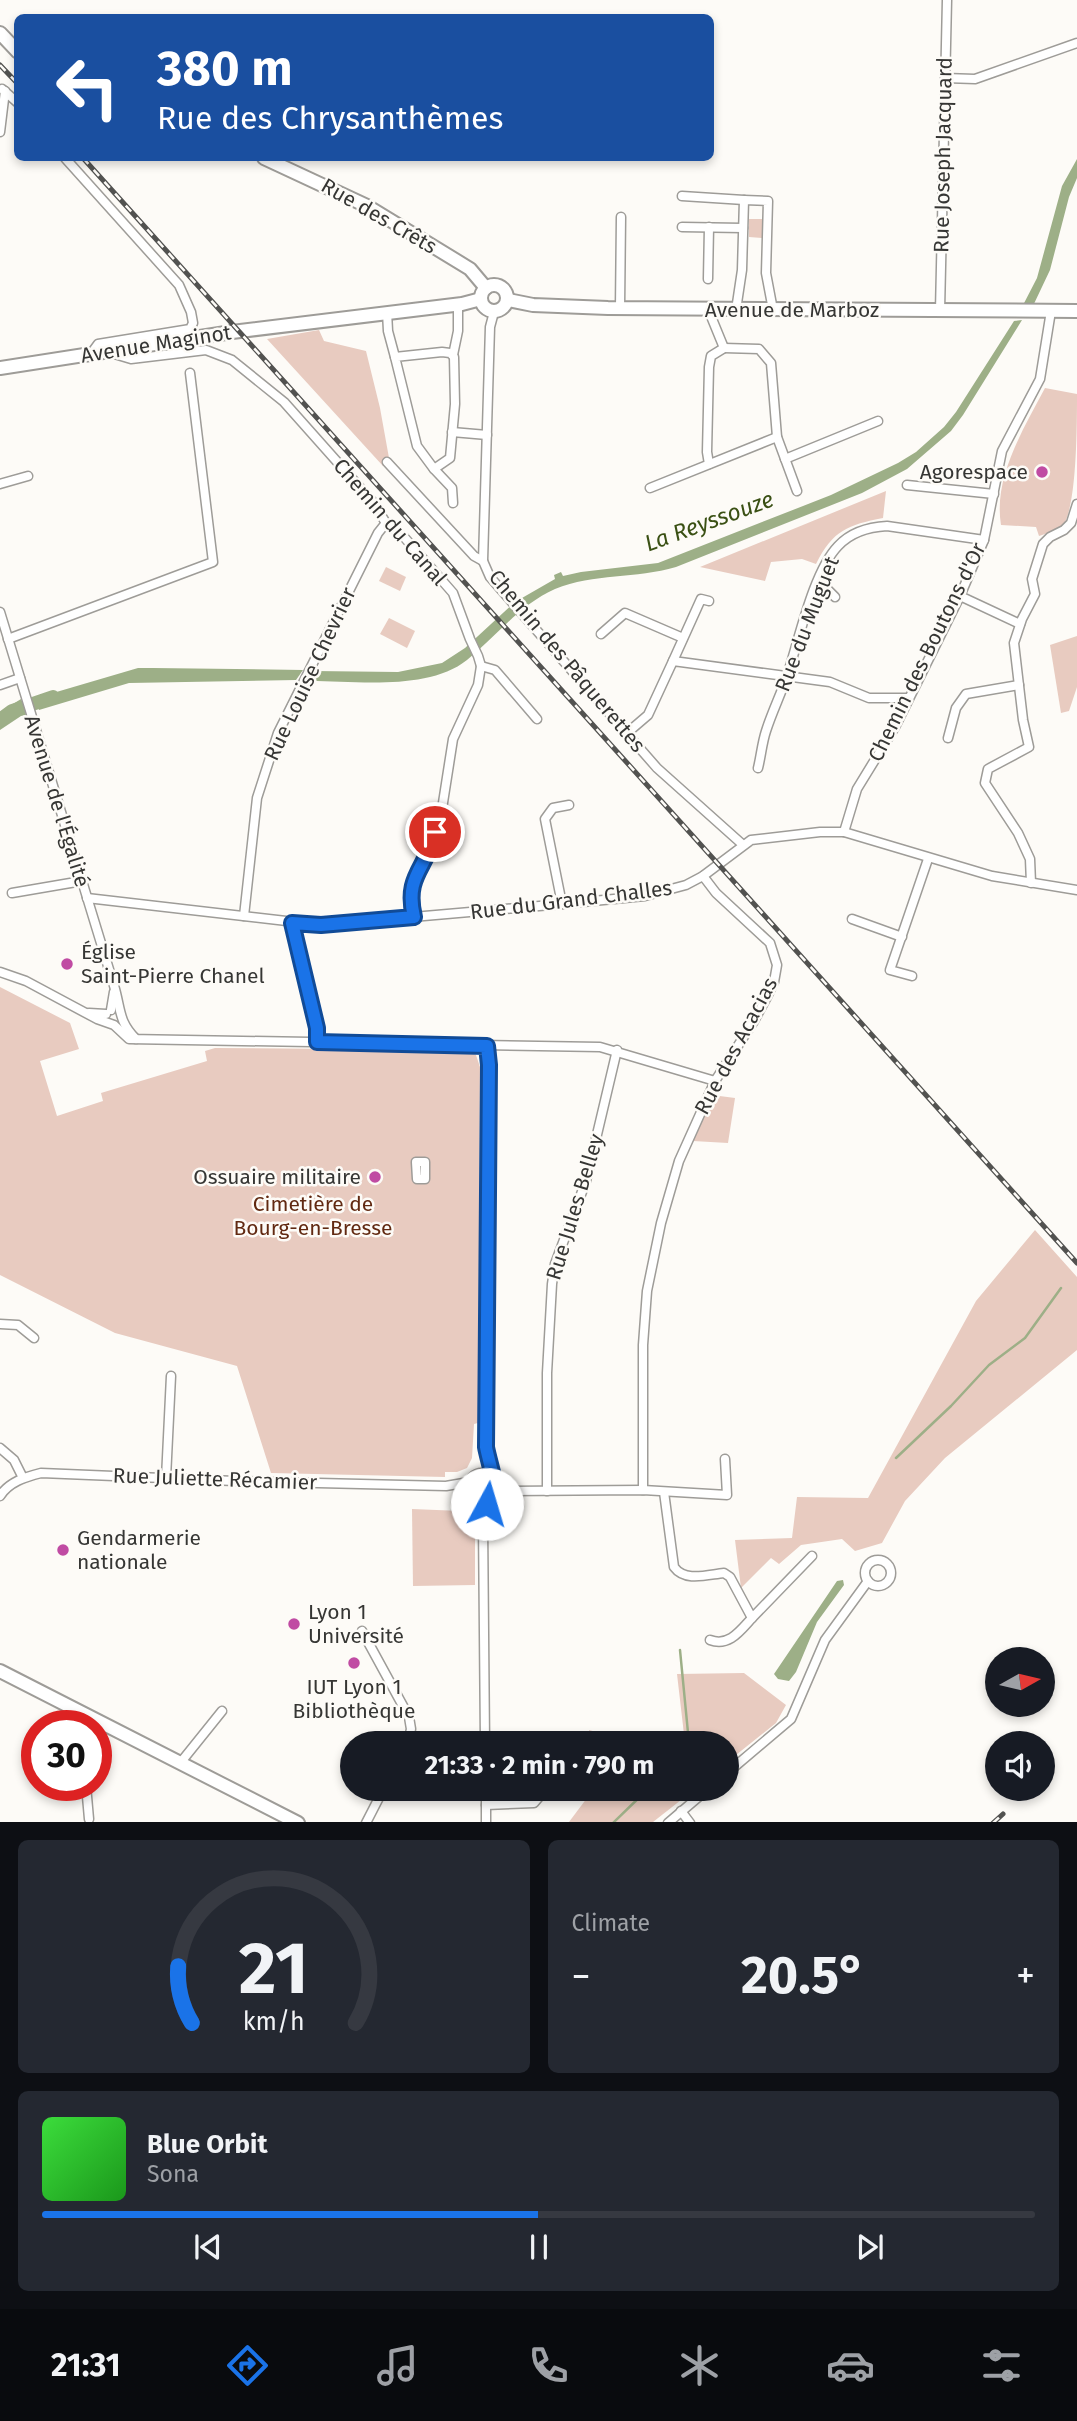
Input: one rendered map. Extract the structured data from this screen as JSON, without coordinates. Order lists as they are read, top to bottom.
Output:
{
  "streets": {
    "main road": ["Rue des Crêts", "Avenue de Marboz", "Avenue Maginot"],
    "street": [
      "Rue Joseph Jacquard",
      "Chemin du Canal",
      "Rue du Muguet",
      "Chemin des Boutons d'Or",
      "Chemin des Pâquerettes",
      "Rue Louise Chevrier",
      "Avenue de l'Égalité",
      "Rue du Grand Challes",
      "Rue des Acacias",
      "Rue Jules Belley",
      "Rue Juliette Récamier"
    ]
  },
  "crossings": [
    ["Rue Joseph Jacquard", "Avenue de Marboz"],
    ["Rue des Crêts", "Avenue de Marboz"],
    ["Rue des Crêts", "Chemin des Pâquerettes"],
    ["Avenue de Marboz", "Chemin des Boutons d'Or"],
    ["Avenue de Marboz", "Chemin des Pâquerettes"],
    ["Avenue Maginot", "Chemin du Canal"],
    ["Chemin du Canal", "Rue Louise Chevrier"],
    ["Rue du Muguet", "Chemin des Boutons d'Or"],
    ["Chemin des Boutons d'Or", "Rue du Grand Challes"],
    ["Chemin des Pâquerettes", "Rue du Grand Challes"],
    ["Rue Louise Chevrier", "Rue du Grand Challes"],
    ["Avenue de l'Égalité", "Rue du Grand Challes"],
    ["Rue du Grand Challes", "Rue des Acacias"]
  ],
  "water": ["La Reyssouze"],
  "parks": ["Cimetière de Bourg-en-Bresse"],
  "places": [
    "Agorespace",
    "Église Saint-Pierre Chanel",
    "Ossuaire militaire",
    "Gendarmerie nationale",
    "Lyon 1 Université",
    "IUT Lyon 1 Bibliothèque"
  ],
  "north": "right",
  "page": {
    "turn": ["380 m", "Rue des Chrysanthèmes"],
    "limit": "30",
    "trip": "21:33 · 2 min · 790 m",
    "tile": "Climate",
    "heat": ["−", "20.5°", "+"],
    "song": ["Blue Orbit", "Sona"],
    "tabs": "21:31",
    "gauge": ["21", "km/h"]
  }
}
